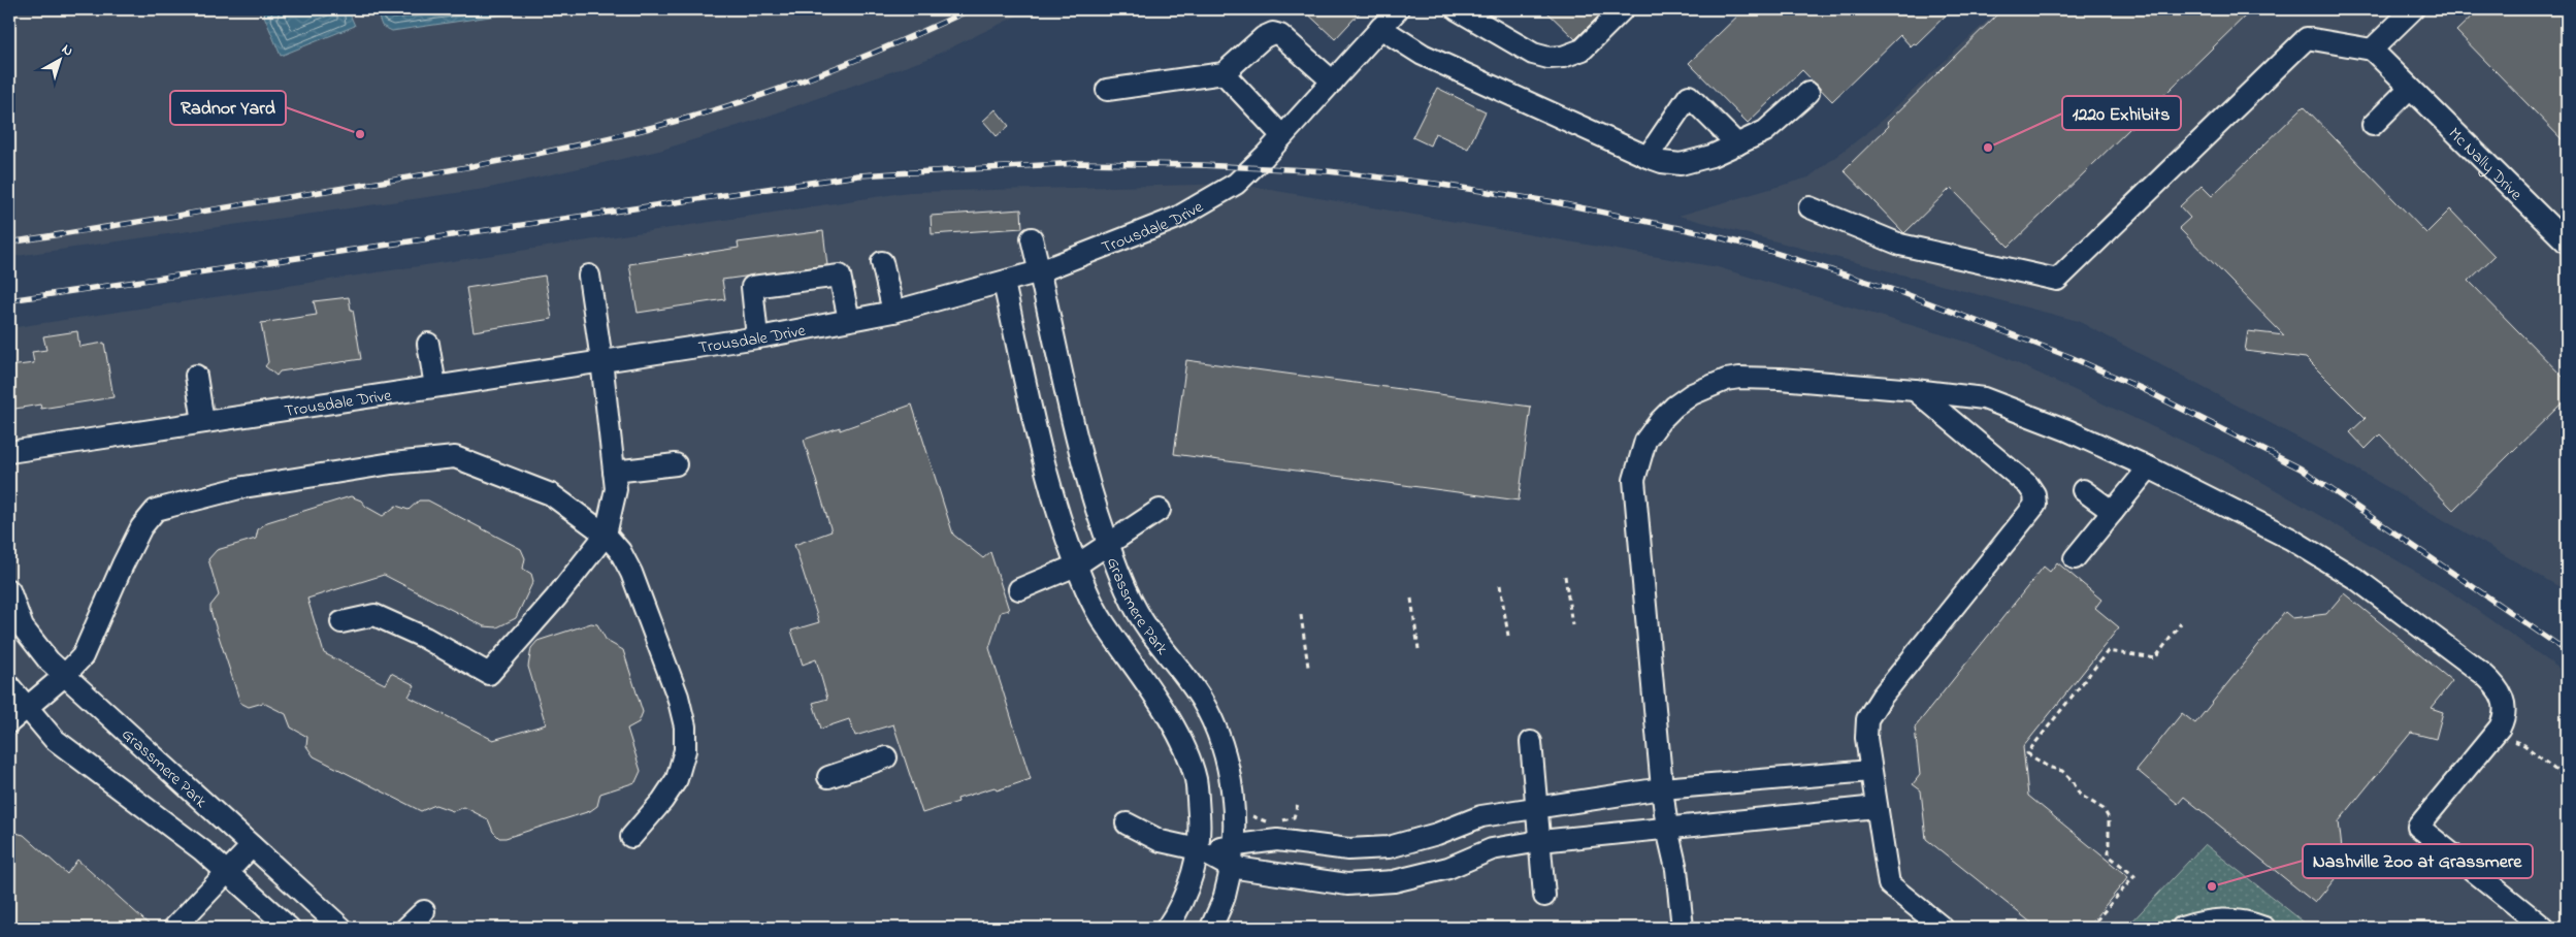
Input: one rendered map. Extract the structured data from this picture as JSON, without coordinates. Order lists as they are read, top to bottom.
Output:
{
  "streets": {
    "street": ["Mc Nally Drive", "Trousdale Drive", "Grassmere Park"]
  },
  "crossings": [
    ["Trousdale Drive", "Grassmere Park"]
  ],
  "places": ["Radnor Yard", "1220 Exhibits", "Nashville Zoo at Grassmere"],
  "north": "top right"
}
